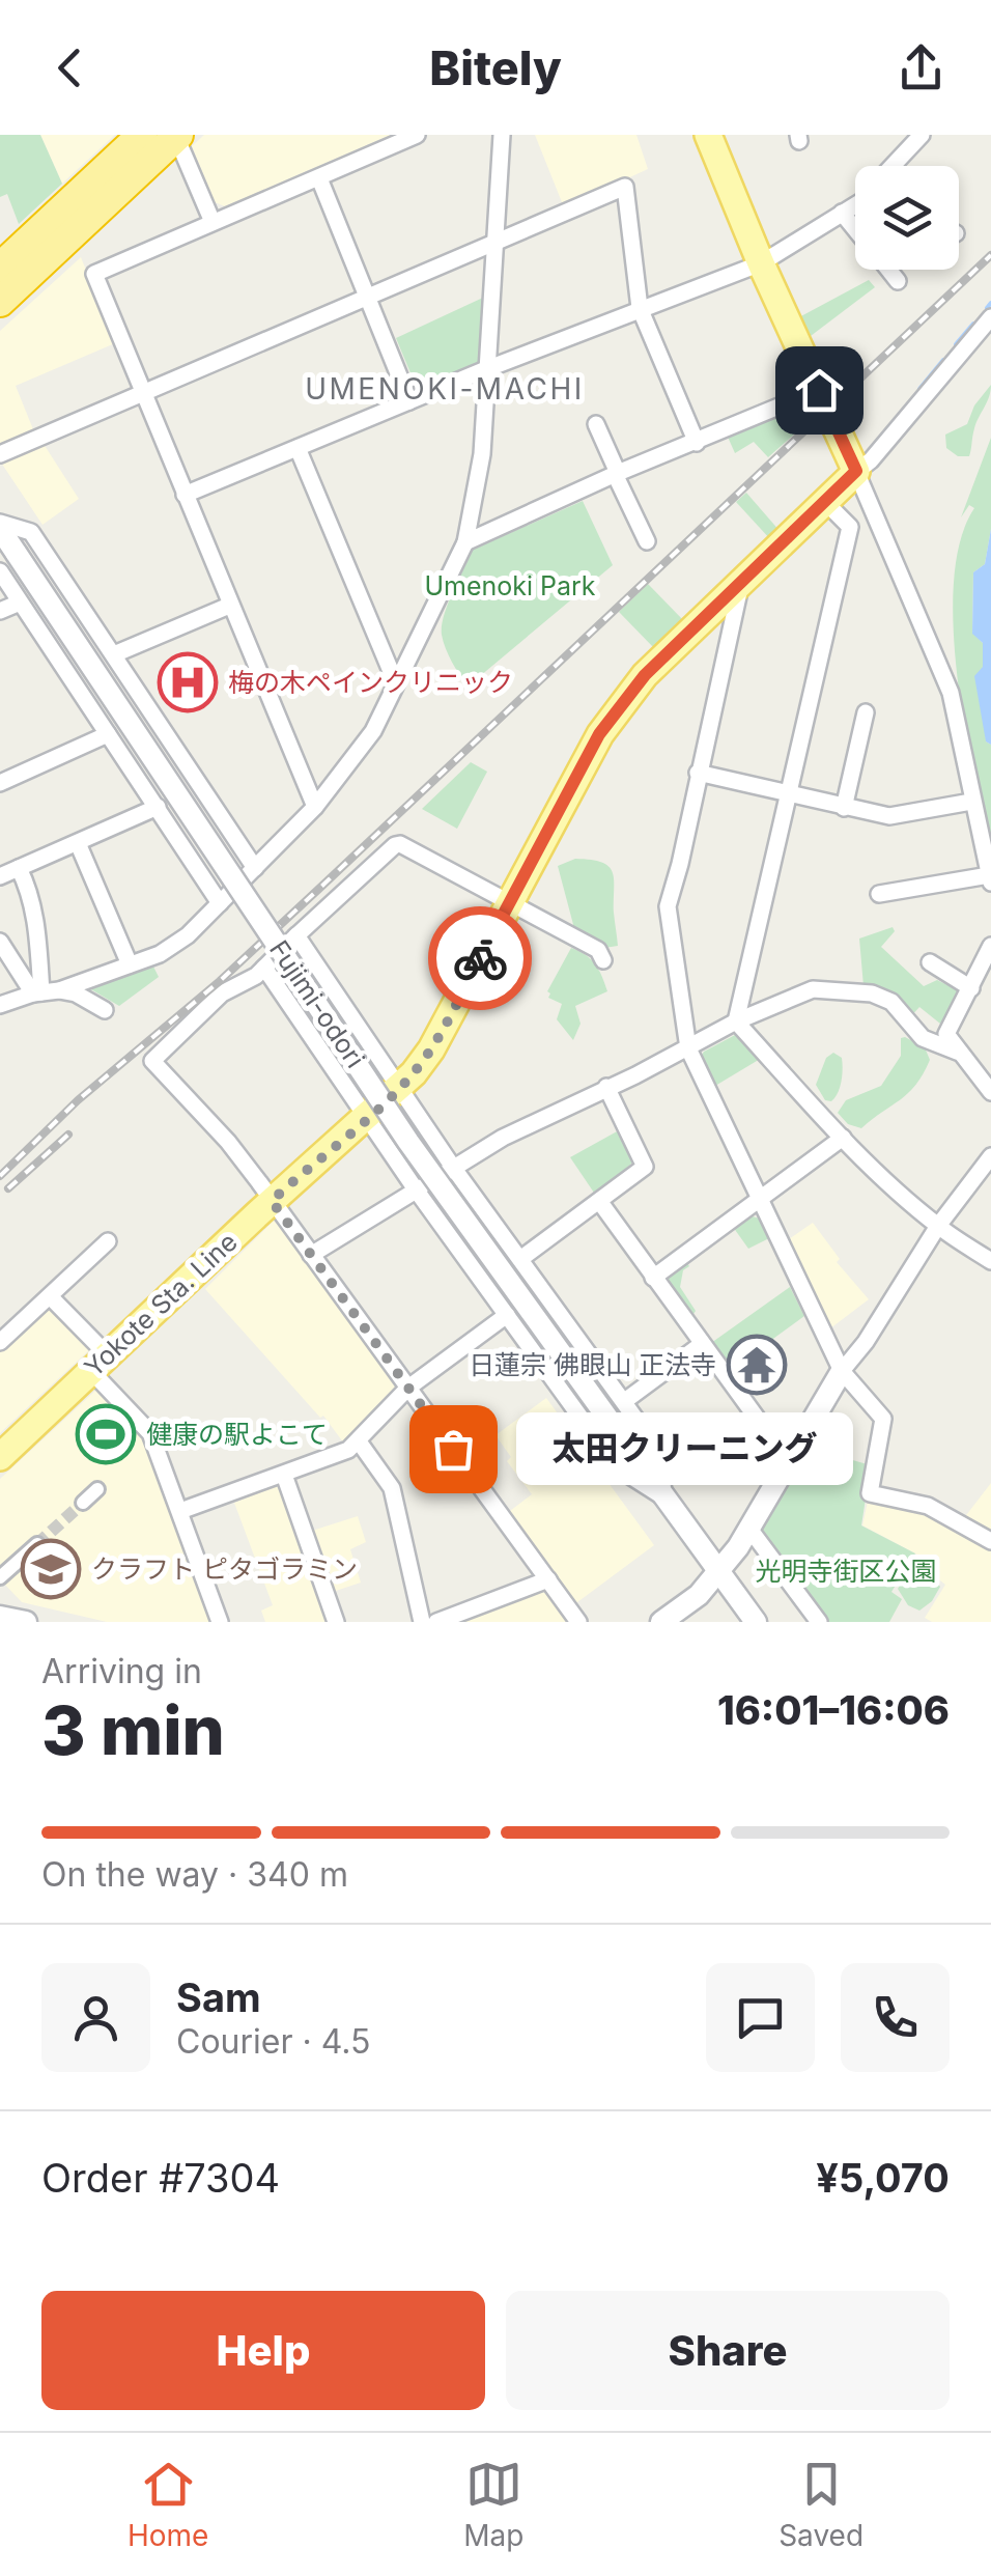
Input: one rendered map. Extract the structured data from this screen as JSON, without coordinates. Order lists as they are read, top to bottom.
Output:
{
  "streets": {
    "main road": ["Yokote Sta. Line"],
    "street": ["Fujimi-odori"]
  },
  "districts": ["UMENOKI-MACHI"],
  "parks": ["Umenoki Park", "光明寺街区公園"],
  "places": {
    "hospital": ["梅の木ペインクリニック"],
    "temple": ["日蓮宗 佛眼山 正法寺"],
    "sports": ["健康の駅よこて"],
    "other": ["太田クリーニング"],
    "school or university": ["クラフト ピタゴラミン"]
  },
  "page": {
    "header": "Bitely",
    "bubble": "太田クリーニング",
    "heading": ["3 min", "Arriving in", "16:01–16:06"],
    "panel": [
      "Sam",
      "Courier · 4.5",
      "Order #7304",
      "¥5,070"
    ],
    "bar": "On the way · 340 m",
    "buttons": ["Help", "Share"],
    "tabs": ["Home", "Map", "Saved"]
  }
}
